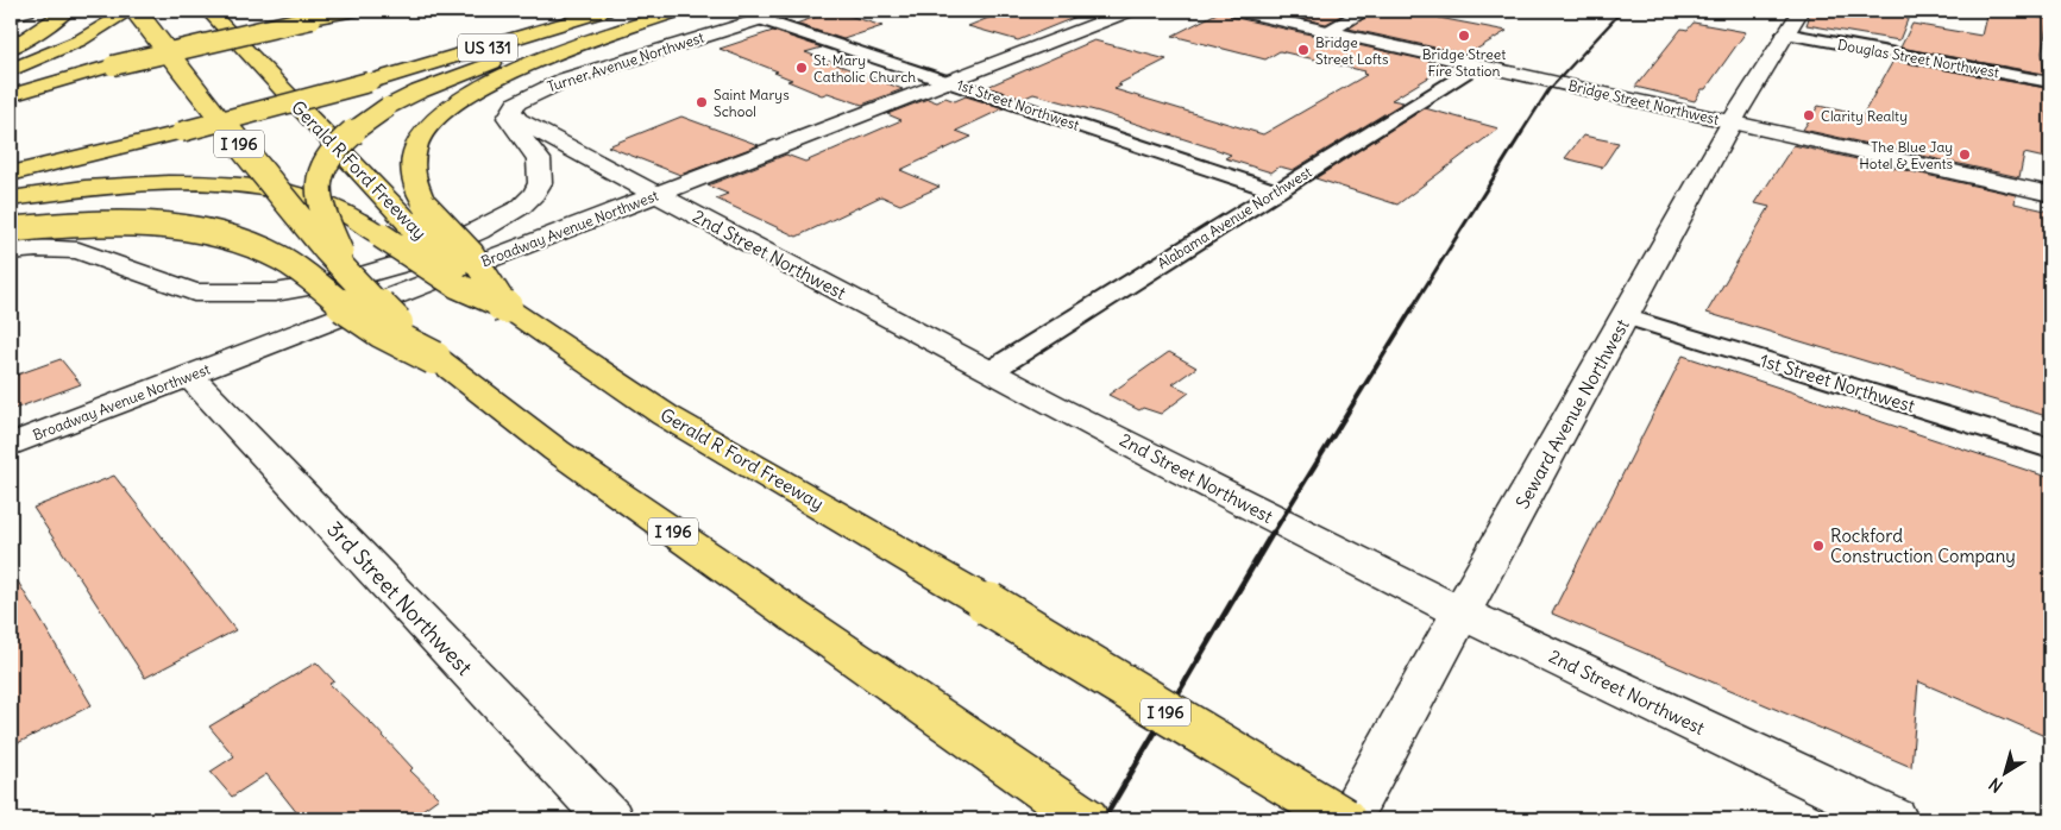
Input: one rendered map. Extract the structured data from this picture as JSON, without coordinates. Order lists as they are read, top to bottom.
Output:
{
  "streets": {
    "highway": ["US 131", "I 196", "Gerald R Ford Freeway"],
    "street": [
      "Douglas Street Northwest",
      "Turner Avenue Northwest",
      "Bridge Street Northwest",
      "1st Street Northwest",
      "Alabama Avenue Northwest",
      "Broadway Avenue Northwest",
      "2nd Street Northwest",
      "Seward Avenue Northwest",
      "3rd Street Northwest"
    ]
  },
  "crossings": [
    ["Douglas Street Northwest", "Seward Avenue Northwest"],
    ["Turner Avenue Northwest", "1st Street Northwest"],
    ["Turner Avenue Northwest", "2nd Street Northwest"],
    ["Bridge Street Northwest", "Alabama Avenue Northwest"],
    ["Bridge Street Northwest", "Seward Avenue Northwest"],
    ["1st Street Northwest", "Alabama Avenue Northwest"],
    ["1st Street Northwest", "Broadway Avenue Northwest"],
    ["1st Street Northwest", "Seward Avenue Northwest"],
    ["Gerald R Ford Freeway", "Seward Avenue Northwest"],
    ["Alabama Avenue Northwest", "2nd Street Northwest"],
    ["Broadway Avenue Northwest", "2nd Street Northwest"],
    ["Broadway Avenue Northwest", "3rd Street Northwest"],
    ["2nd Street Northwest", "Seward Avenue Northwest"]
  ],
  "places": [
    "Bridge Street Fire Station",
    "Bridge Street Lofts",
    "St. Mary Catholic Church",
    "Saint Marys School",
    "Clarity Realty",
    "The Blue Jay Hotel & Events",
    "Rockford Construction Company"
  ],
  "north": "bottom left"
}
